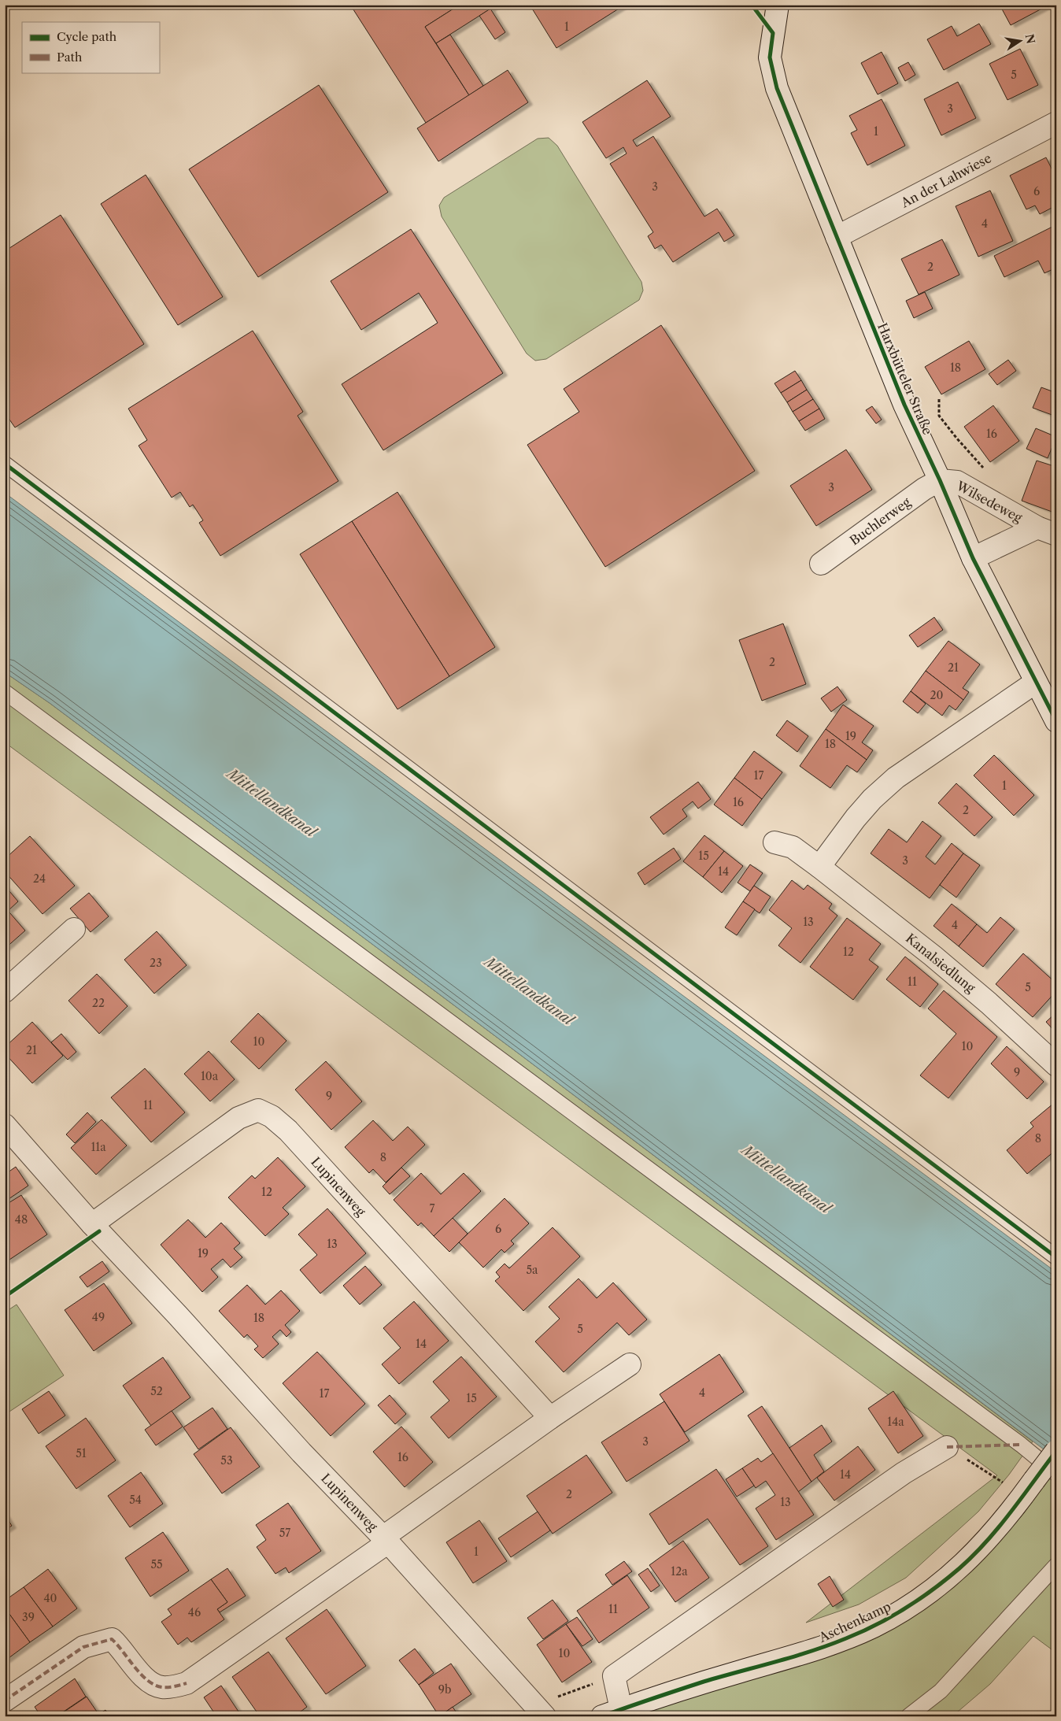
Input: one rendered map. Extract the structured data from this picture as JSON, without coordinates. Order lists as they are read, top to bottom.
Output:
{
  "streets": {
    "street": [
      "An der Lahwiese",
      "Harxbütteler Straße",
      "Wilsedeweg",
      "Buchlerweg",
      "Kanalsiedlung",
      "Lupinenweg",
      "Aschenkamp"
    ]
  },
  "crossings": [
    ["An der Lahwiese", "Harxbütteler Straße"],
    ["Harxbütteler Straße", "Wilsedeweg"],
    ["Harxbütteler Straße", "Buchlerweg"],
    ["Wilsedeweg", "Buchlerweg"]
  ],
  "water": ["Mittellandkanal"],
  "house_numbers": [
    "1",
    "5",
    "3",
    "1",
    "3",
    "6",
    "4",
    "2",
    "18",
    "16",
    "3",
    "2",
    "21",
    "20",
    "19",
    "18",
    "17",
    "1",
    "16",
    "2",
    "15",
    "3",
    "14",
    "24",
    "13",
    "4",
    "12",
    "23",
    "11",
    "5",
    "22",
    "10",
    "10",
    "21",
    "9",
    "10a",
    "9",
    "11",
    "8",
    "11a",
    "8",
    "12",
    "7",
    "48",
    "6",
    "13",
    "19",
    "5a",
    "49",
    "18",
    "5",
    "14",
    "52",
    "4",
    "17",
    "15",
    "14a",
    "3",
    "51",
    "16",
    "53",
    "14",
    "2",
    "54",
    "13",
    "57",
    "1",
    "55",
    "12a",
    "40",
    "11",
    "46",
    "39",
    "10",
    "9b"
  ],
  "legend": ["Cycle path", "Path"],
  "north": "right"
}
